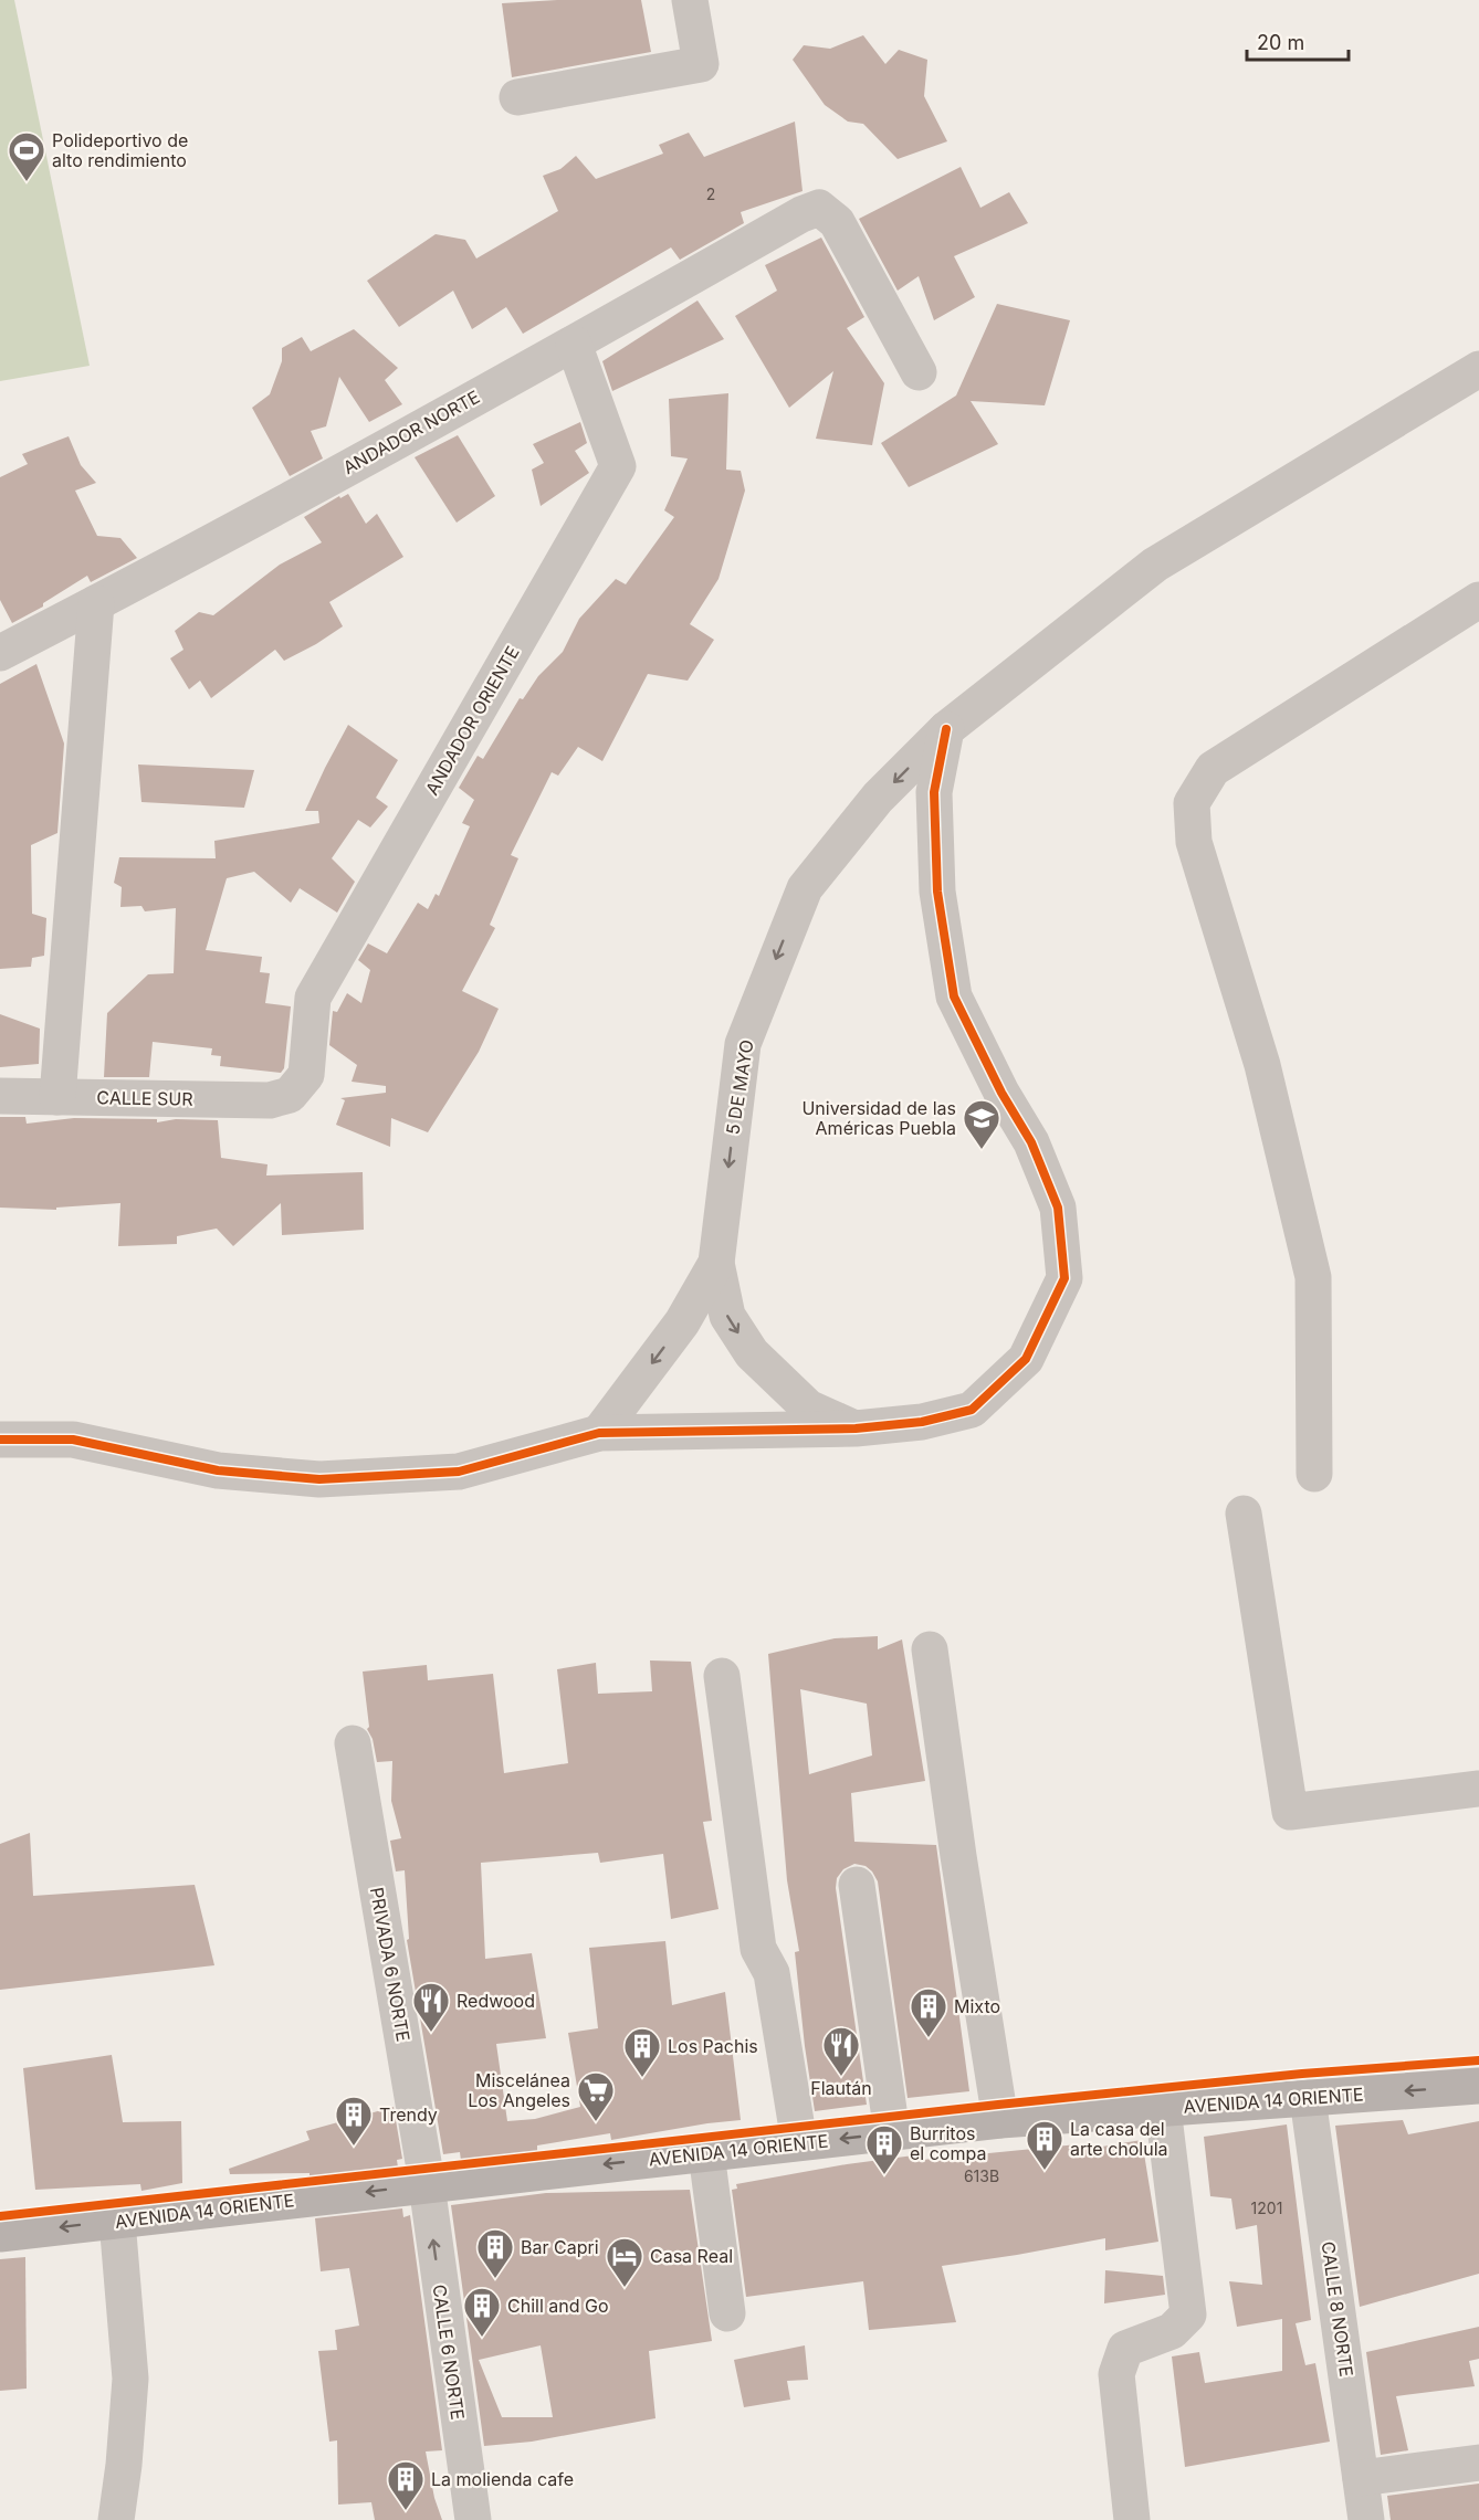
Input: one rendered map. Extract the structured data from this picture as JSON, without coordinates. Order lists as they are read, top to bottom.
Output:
{
  "streets": {
    "main road": ["AVENIDA 14 ORIENTE"],
    "street": [
      "ANDADOR NORTE",
      "ANDADOR ORIENTE",
      "5 DE MAYO",
      "CALLE SUR",
      "PRIVADA 6 NORTE",
      "CALLE 8 NORTE",
      "CALLE 6 NORTE"
    ]
  },
  "crossings": [
    ["ANDADOR NORTE", "ANDADOR ORIENTE"],
    ["ANDADOR ORIENTE", "CALLE SUR"],
    ["PRIVADA 6 NORTE", "AVENIDA 14 ORIENTE"],
    ["PRIVADA 6 NORTE", "CALLE 6 NORTE"],
    ["AVENIDA 14 ORIENTE", "CALLE 8 NORTE"],
    ["AVENIDA 14 ORIENTE", "CALLE 6 NORTE"]
  ],
  "one_way": ["5 DE MAYO", "AVENIDA 14 ORIENTE"],
  "places": {
    "sports": ["Polideportivo de alto rendimiento"],
    "school or university": ["Universidad de las Américas Puebla"],
    "restaurant": ["Redwood", "Flaután"],
    "building": [
      "Mixto",
      "Los Pachis",
      "Trendy",
      "La casa del arte cholula",
      "Burritos el compa",
      "Bar Capri",
      "Chill and Go",
      "La molienda cafe"
    ],
    "supermarket": ["Miscelánea Los Angeles"],
    "hotel": ["Casa Real"]
  },
  "house_numbers": ["2", "613B", "1201"],
  "scale_bar": "20 m"
}
